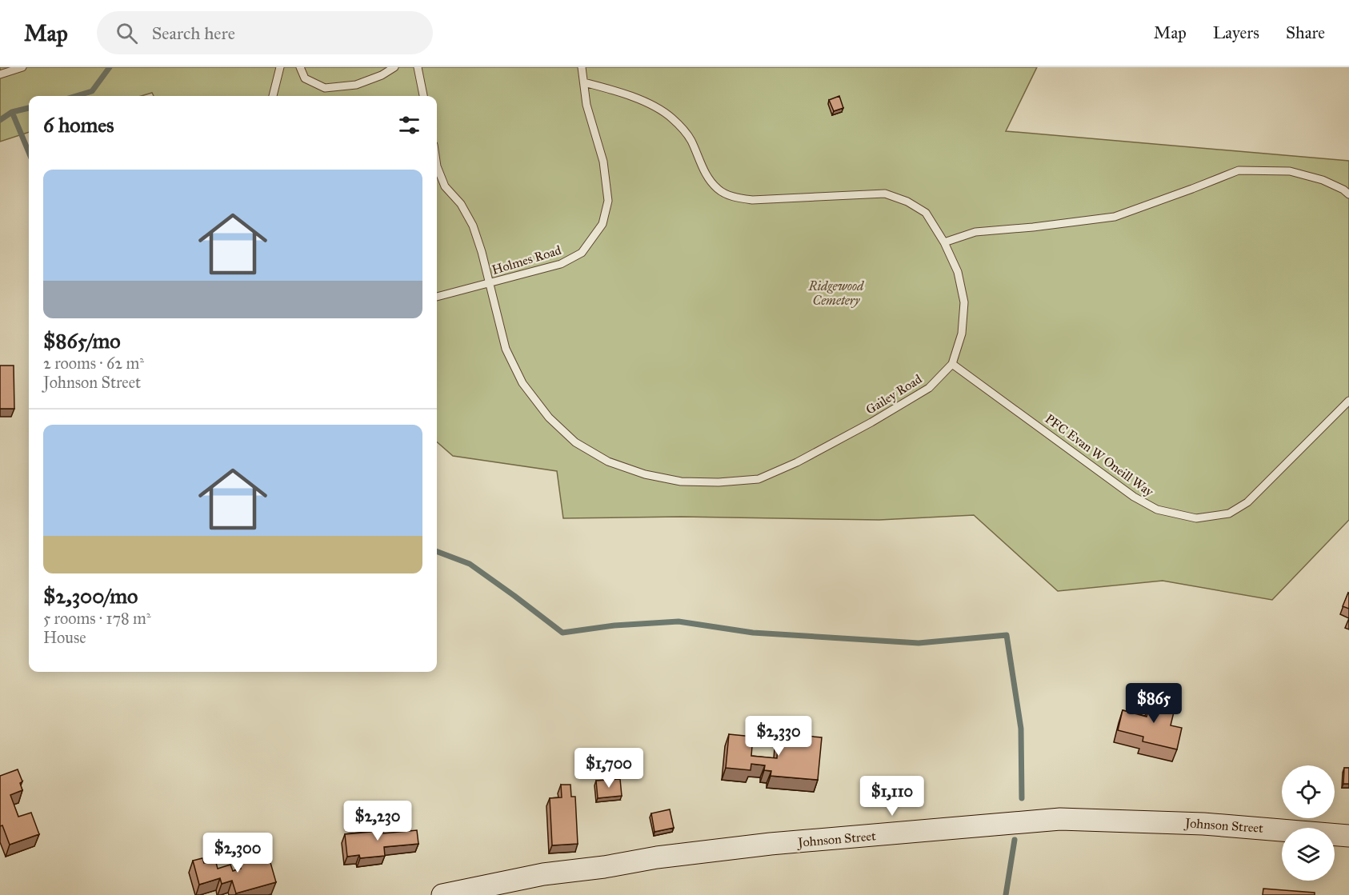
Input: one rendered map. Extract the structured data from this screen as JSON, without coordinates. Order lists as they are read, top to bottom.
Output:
{
  "streets": {
    "street": ["Johnson Street"],
    "lane": ["Holmes Road", "Gailey Road", "PFC Evan W Oneill Way"]
  },
  "crossings": [
    ["Holmes Road", "Gailey Road"],
    ["Gailey Road", "PFC Evan W Oneill Way"]
  ],
  "parks": ["Ridgewood Cemetery"],
  "page": {
    "header": "Map",
    "search": "Search here",
    "nav": ["Map", "Layers", "Share"],
    "heading": "6 homes",
    "list": [
      {
        "name": "$865/mo",
        "note": "2 rooms · 62 m² · Johnson Street"
      },
      {
        "name": "$2,300/mo",
        "note": "5 rooms · 178 m² · House"
      }
    ],
    "price": [
      "$865",
      "$2,330",
      "$1,700",
      "$1,110",
      "$2,230",
      "$2,300"
    ]
  }
}
